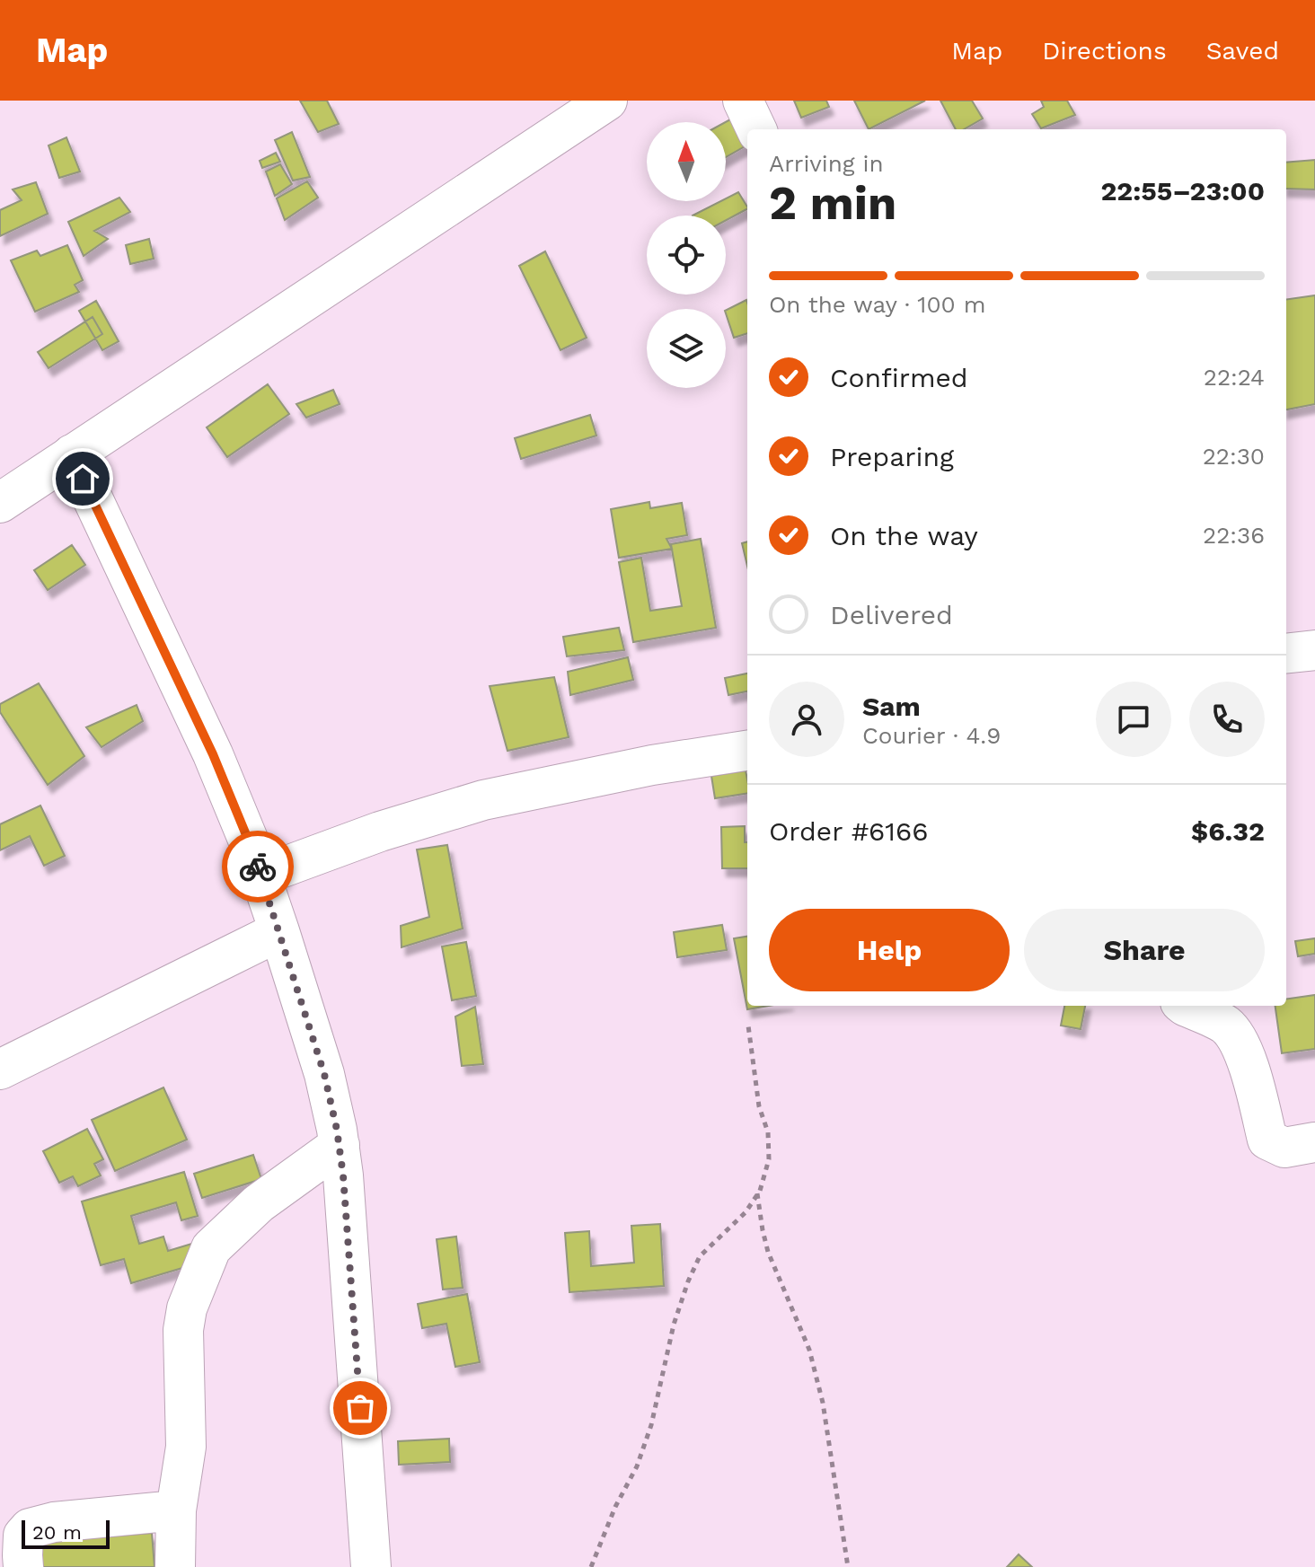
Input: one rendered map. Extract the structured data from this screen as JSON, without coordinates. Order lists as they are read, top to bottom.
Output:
{
  "scale_bar": "20 m",
  "north": "top",
  "page": {
    "header": "Map",
    "nav": ["Map", "Directions", "Saved"],
    "heading": ["2 min", "Arriving in", "22:55–23:00"],
    "panel": [
      "Sam",
      "Courier · 4.9",
      "Order #6166",
      "$6.32"
    ],
    "bar": "On the way · 100 m",
    "list": [
      ["Confirmed", "22:24"],
      ["Preparing", "22:30"],
      ["On the way", "22:36"],
      "Delivered"
    ],
    "buttons": ["Help", "Share"],
    "scale": "20 m"
  }
}
